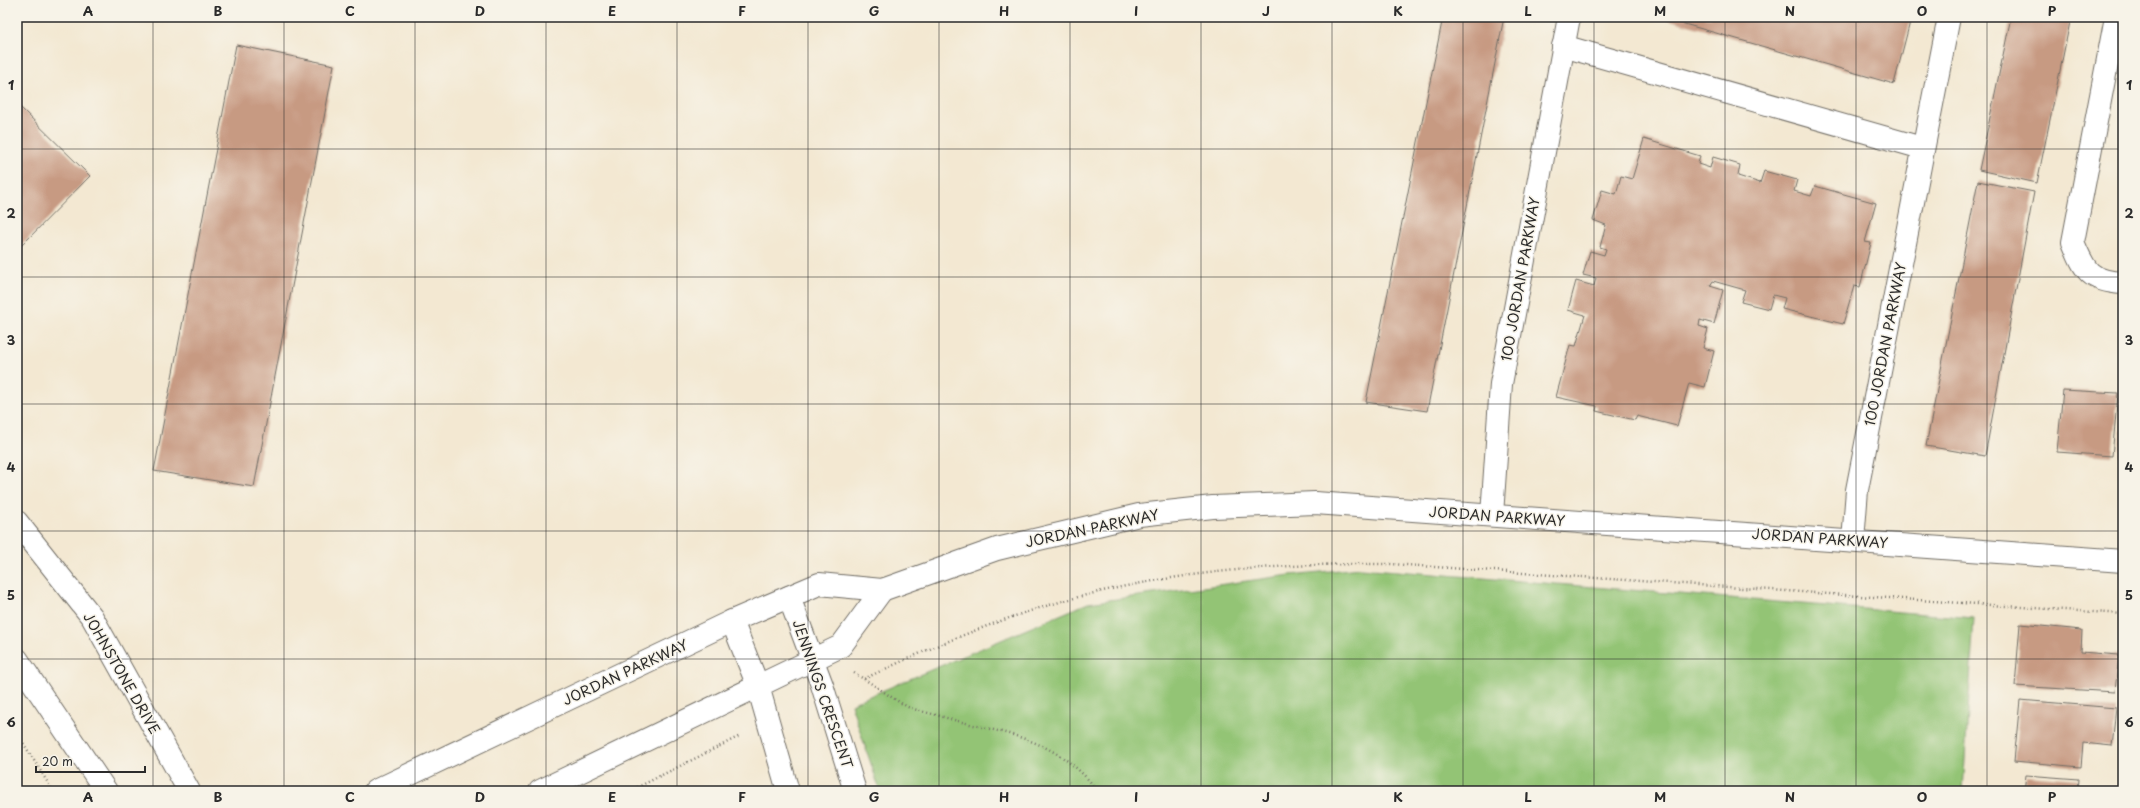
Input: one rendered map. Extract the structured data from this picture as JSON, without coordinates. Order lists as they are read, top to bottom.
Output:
{
  "streets": {
    "street": [
      "100 JORDAN PARKWAY",
      "JORDAN PARKWAY",
      "JOHNSTONE DRIVE",
      "JENNINGS CRESCENT"
    ]
  },
  "crossings": [
    ["100 JORDAN PARKWAY", "JORDAN PARKWAY"],
    ["JORDAN PARKWAY", "JENNINGS CRESCENT"]
  ],
  "scale_bar": "20 m",
  "grid": {
    "columns": [
      "A",
      "B",
      "C",
      "D",
      "E",
      "F",
      "G",
      "H",
      "I",
      "J",
      "K",
      "L",
      "M",
      "N",
      "O",
      "P"
    ],
    "rows": [
      "1",
      "2",
      "3",
      "4",
      "5",
      "6"
    ]
  }
}
